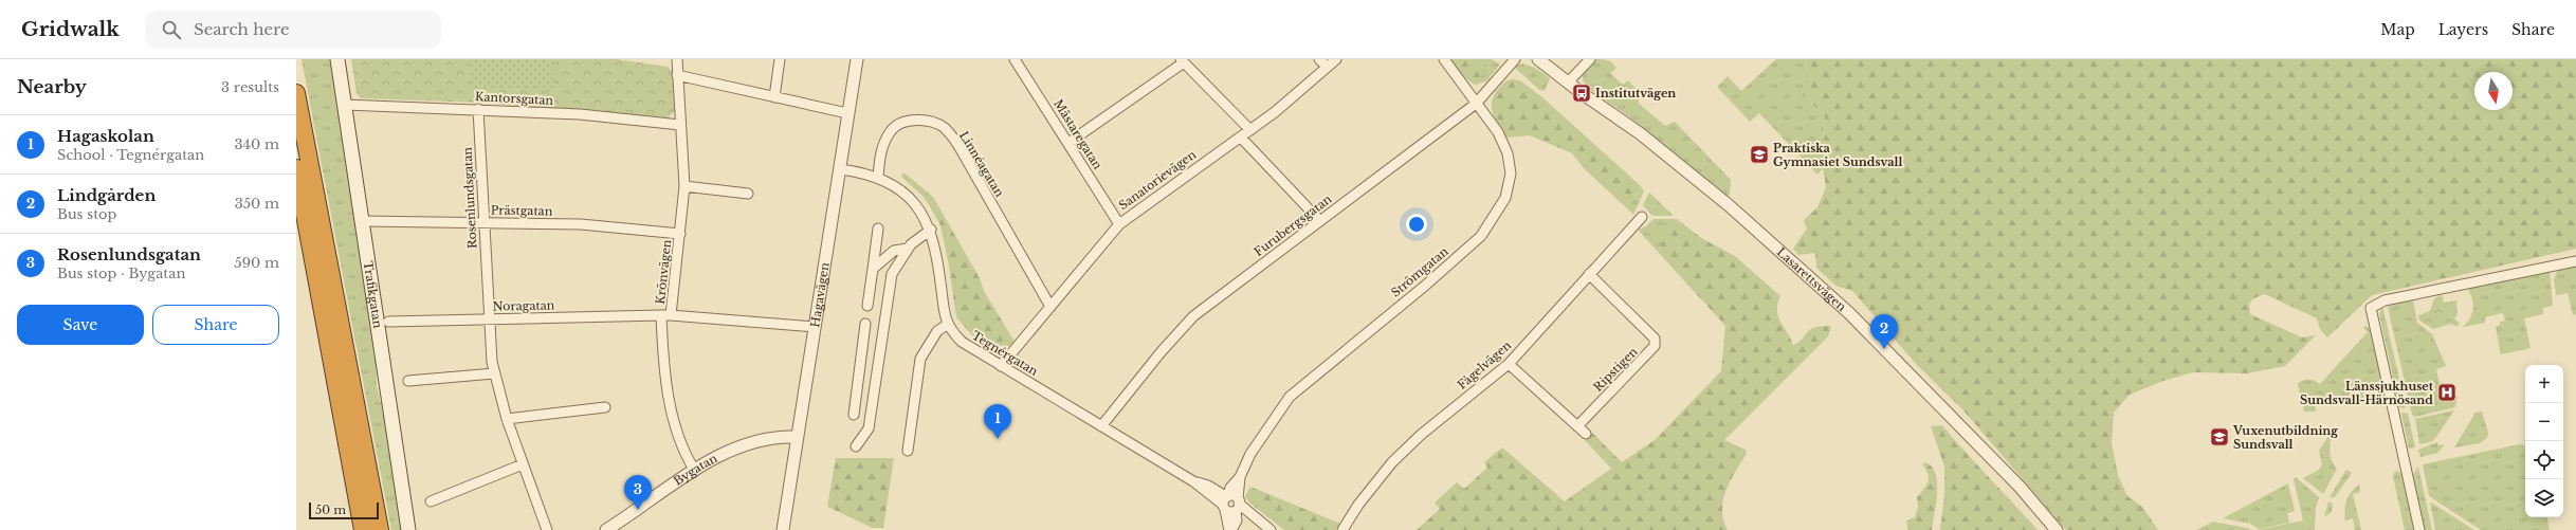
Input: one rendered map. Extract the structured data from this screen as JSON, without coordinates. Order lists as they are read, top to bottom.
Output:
{
  "streets": {
    "main road": ["Trafikgatan"],
    "street": [
      "Kantorsgatan",
      "Mästaregatan",
      "Linnéagatan",
      "Sanatorievägen",
      "Rosenlundsgatan",
      "Prästgatan",
      "Furubergsgatan",
      "Krönvägen",
      "Strömgatan",
      "Lasarettsvägen",
      "Hagavägen",
      "Noragatan",
      "Tegnérgatan",
      "Fågelvägen",
      "Ripstigen",
      "Bygatan"
    ]
  },
  "crossings": [
    ["Kantorsgatan", "Rosenlundsgatan"],
    ["Kantorsgatan", "Krönvägen"],
    ["Kantorsgatan", "Trafikgatan"],
    ["Mästaregatan", "Sanatorievägen"],
    ["Linnéagatan", "Sanatorievägen"],
    ["Sanatorievägen", "Tegnérgatan"],
    ["Rosenlundsgatan", "Prästgatan"],
    ["Rosenlundsgatan", "Noragatan"],
    ["Prästgatan", "Krönvägen"],
    ["Prästgatan", "Trafikgatan"],
    ["Furubergsgatan", "Strömgatan"],
    ["Furubergsgatan", "Tegnérgatan"],
    ["Krönvägen", "Noragatan"],
    ["Krönvägen", "Bygatan"],
    ["Strömgatan", "Tegnérgatan"],
    ["Hagavägen", "Noragatan"],
    ["Hagavägen", "Bygatan"],
    ["Fågelvägen", "Ripstigen"]
  ],
  "places": {
    "bus stop": ["Institutvägen"],
    "school or university": ["Praktiska Gymnasiet Sundsvall", "Vuxenutbildning Sundsvall"],
    "hospital": ["Länssjukhuset Sundsvall-Härnösand"]
  },
  "scale_bar": "50 m",
  "north": "bottom",
  "page": {
    "header": "Gridwalk",
    "search": "Search here",
    "nav": ["Map", "Layers", "Share"],
    "heading": ["Nearby", "3 results"],
    "list": [
      {
        "mark": "1",
        "name": "Hagaskolan",
        "note": "School · Tegnérgatan",
        "value": "340 m"
      },
      {
        "mark": "2",
        "name": "Lindgården",
        "note": "Bus stop",
        "value": "350 m"
      },
      {
        "mark": "3",
        "name": "Rosenlundsgatan",
        "note": "Bus stop · Bygatan",
        "value": "590 m"
      }
    ],
    "buttons": ["Save", "Share"],
    "pins": ["2", "1", "3"],
    "map_buttons": ["+", "−"],
    "scale": "50 m"
  }
}
